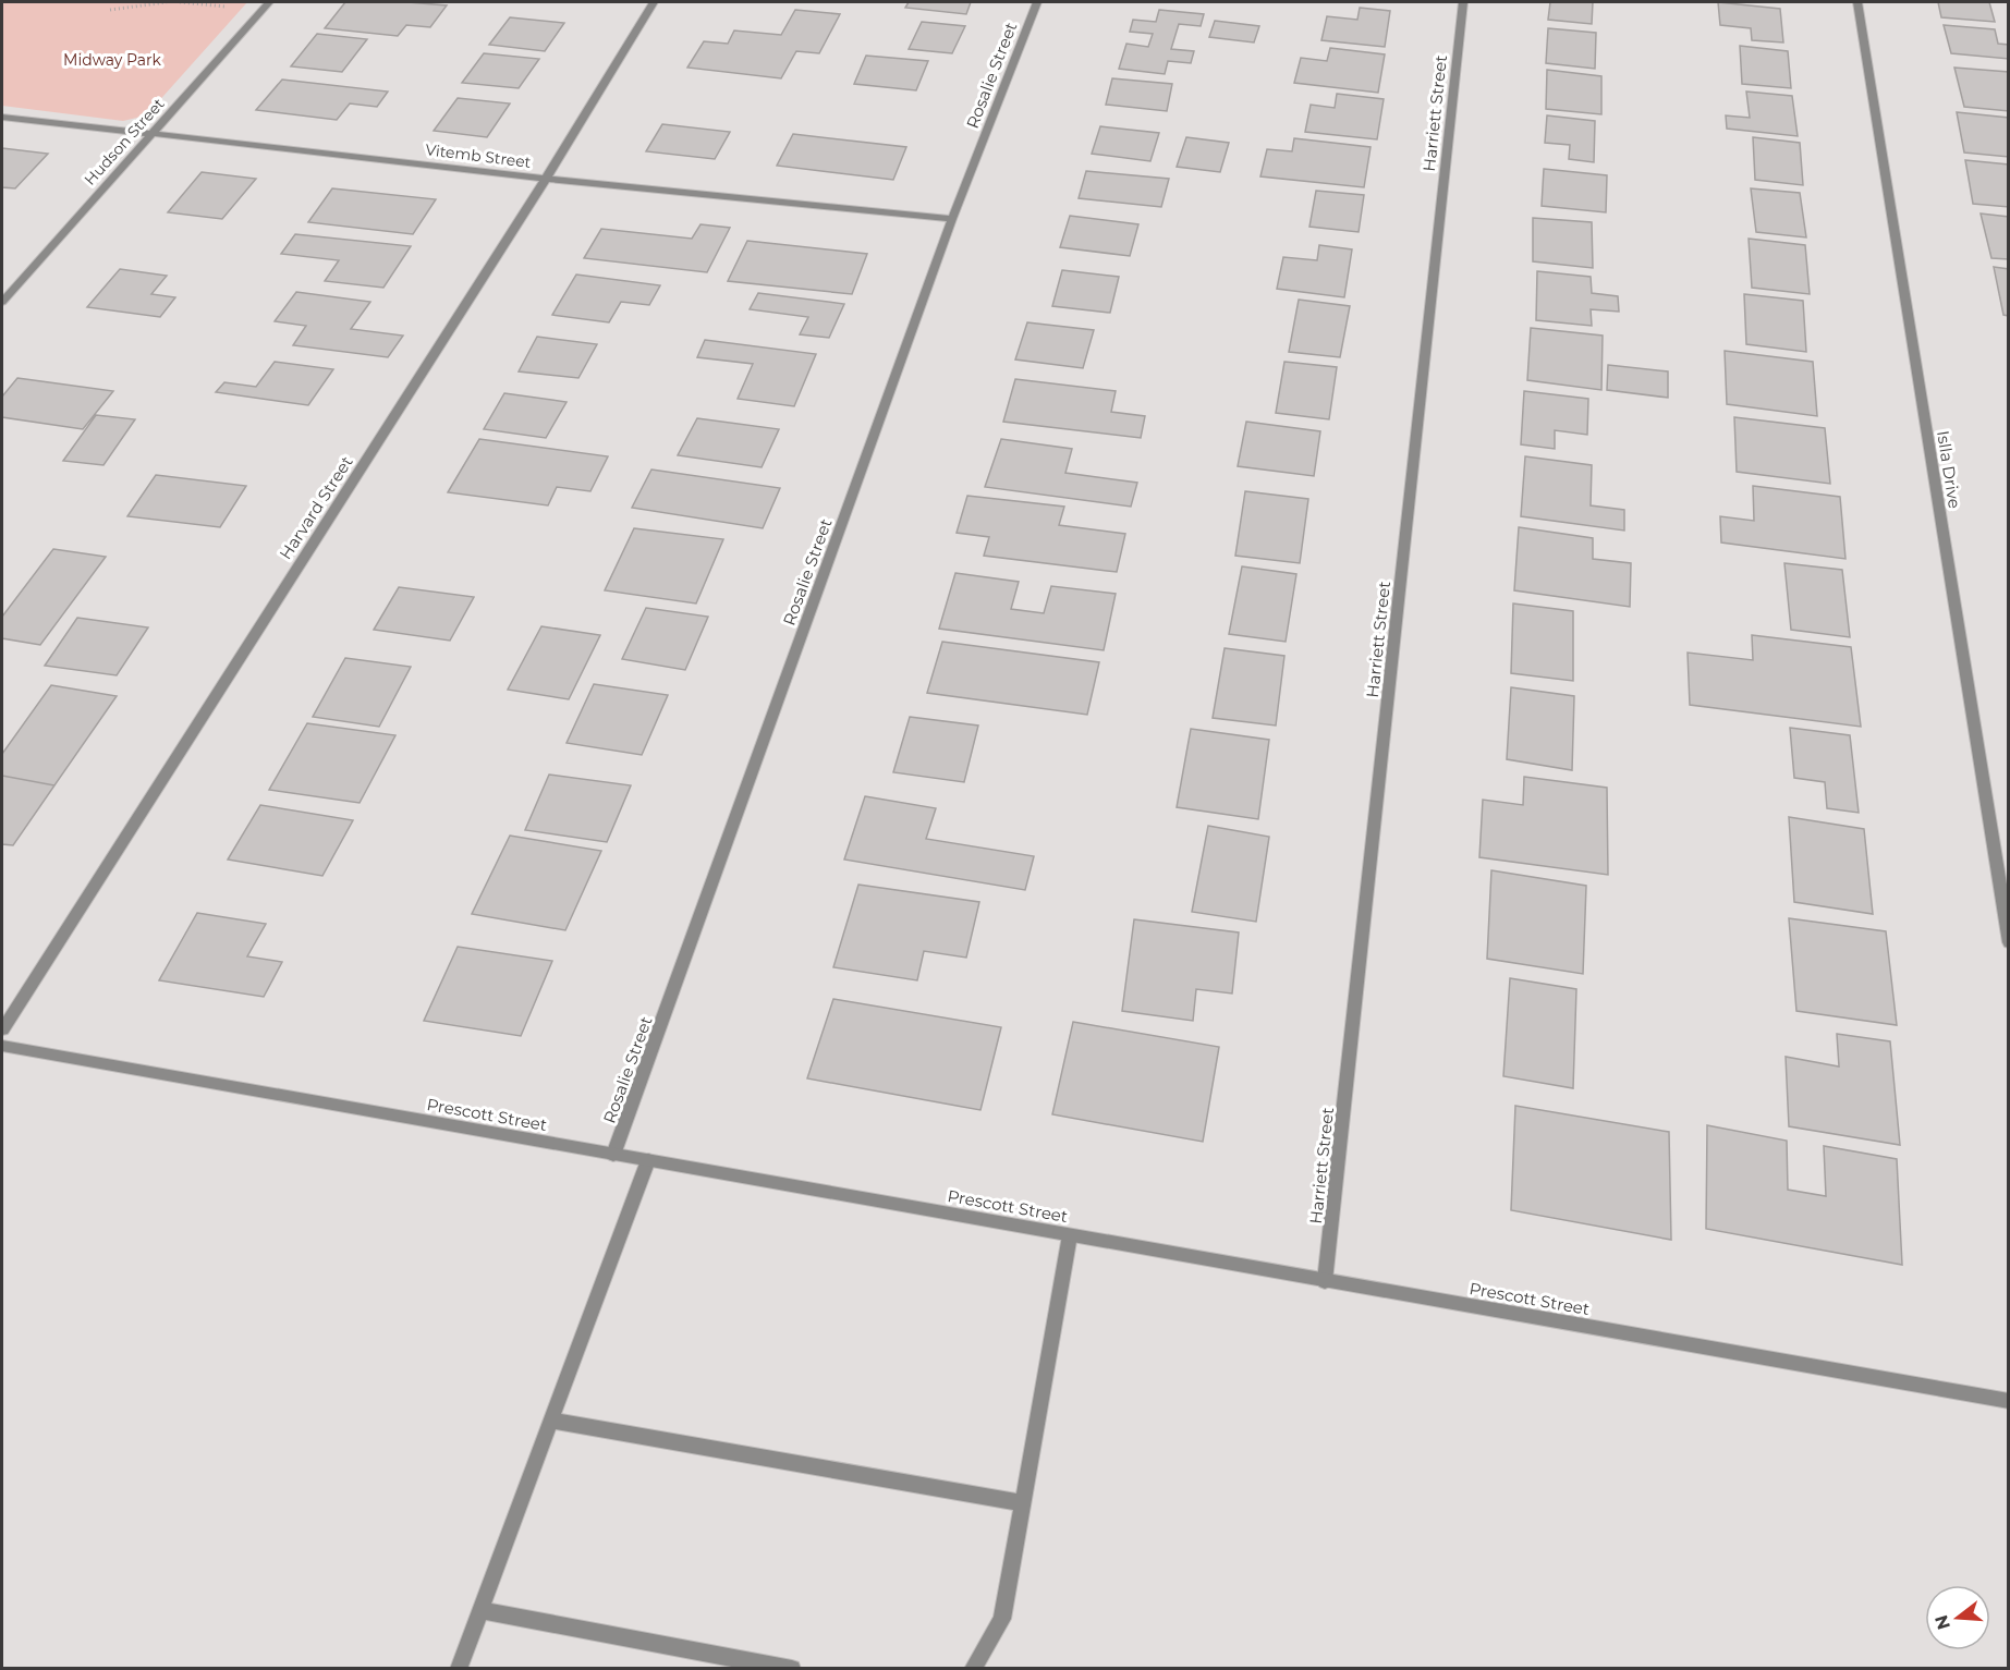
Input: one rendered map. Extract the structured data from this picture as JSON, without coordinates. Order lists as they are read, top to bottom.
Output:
{
  "streets": {
    "street": [
      "Rosalie Street",
      "Harriett Street",
      "Hudson Street",
      "Vitemb Street",
      "Islla Drive",
      "Harvard Street",
      "Prescott Street"
    ]
  },
  "crossings": [
    ["Rosalie Street", "Vitemb Street"],
    ["Rosalie Street", "Prescott Street"],
    ["Harriett Street", "Prescott Street"],
    ["Hudson Street", "Vitemb Street"],
    ["Vitemb Street", "Harvard Street"]
  ],
  "parks": ["Midway Park"],
  "north": "left"
}
